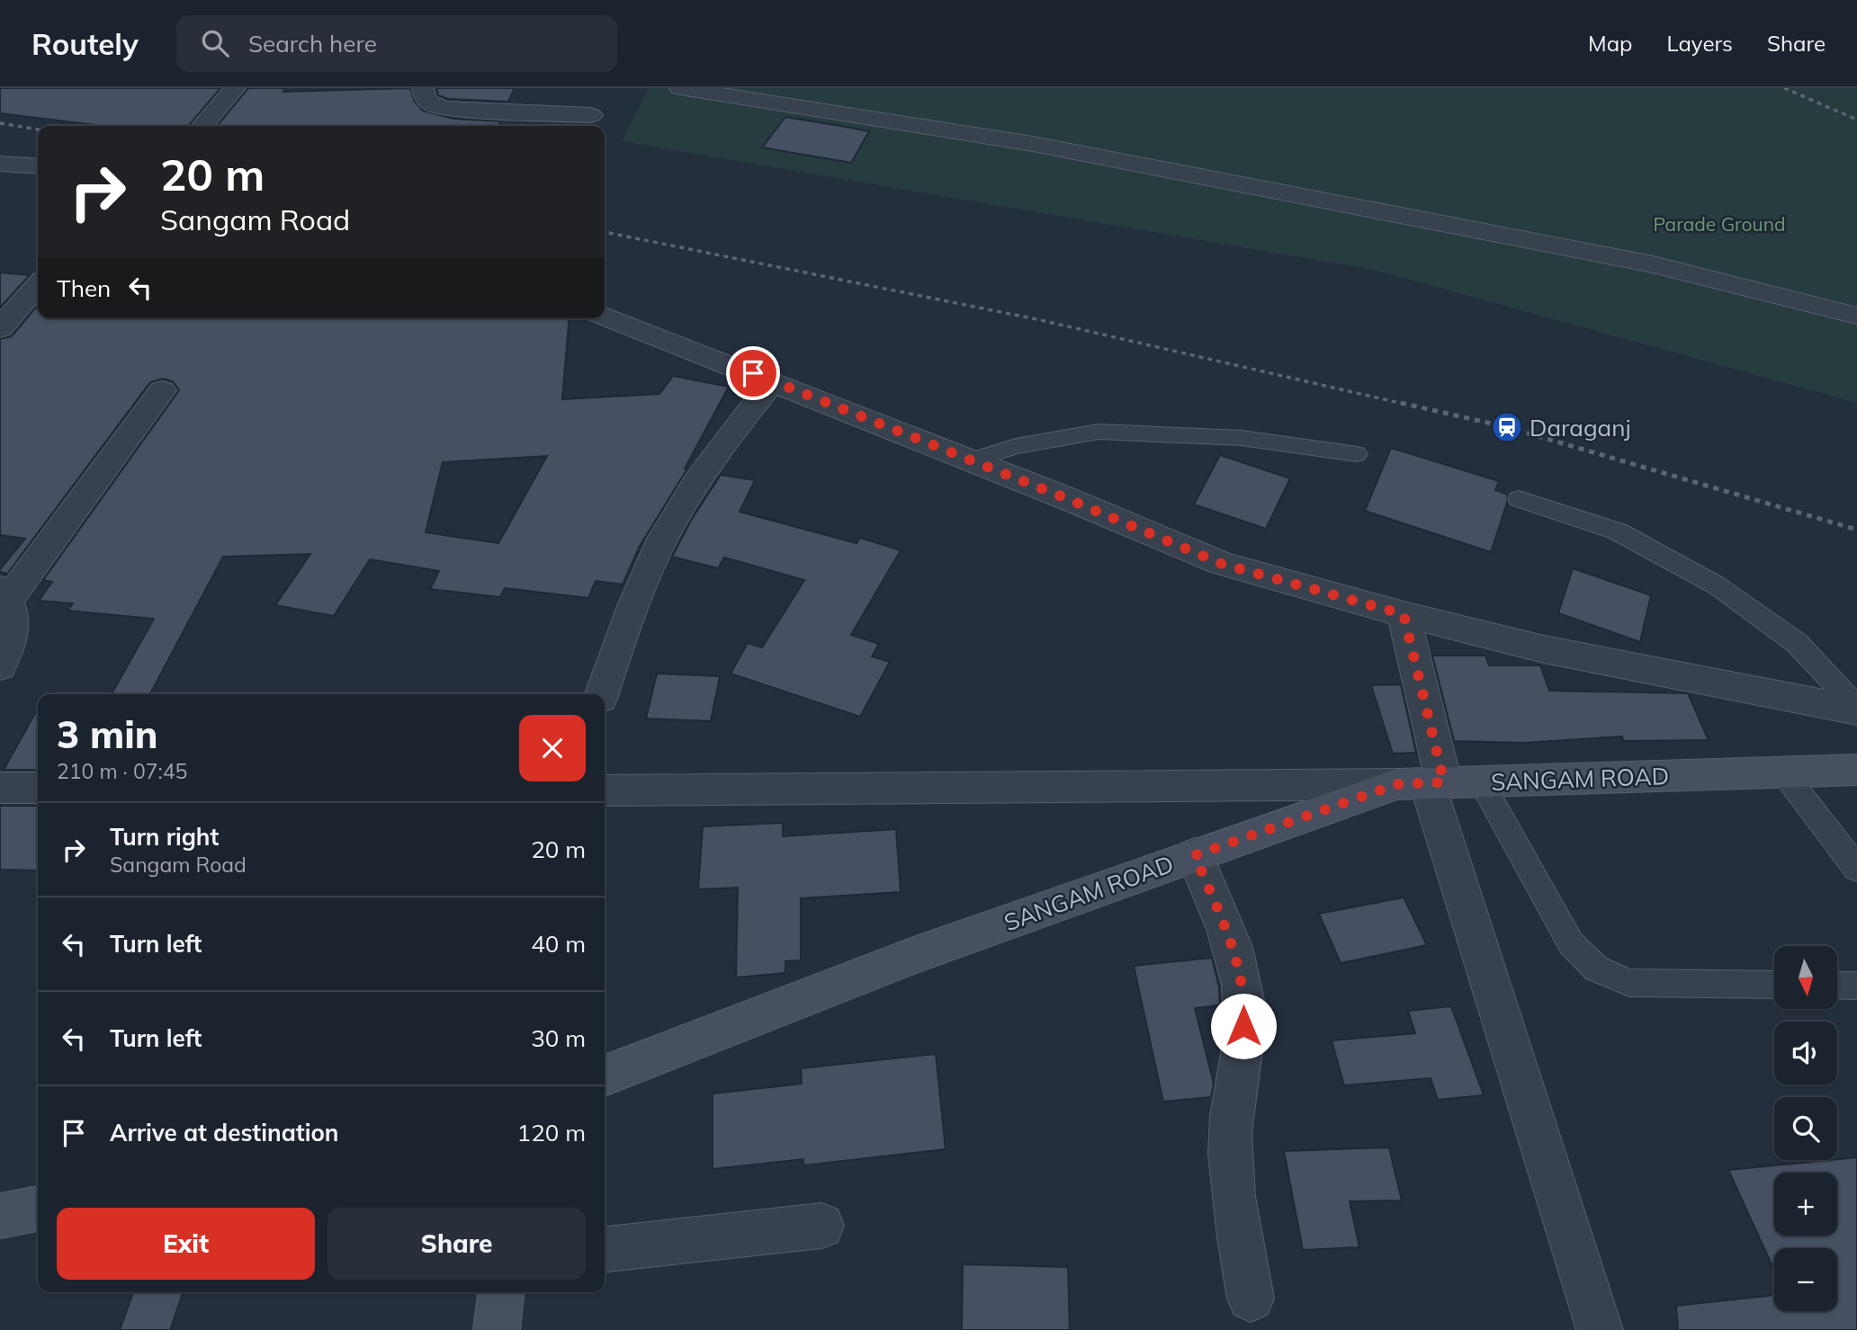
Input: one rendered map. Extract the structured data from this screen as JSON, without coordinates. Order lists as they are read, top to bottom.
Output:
{
  "streets": {
    "main road": ["SANGAM ROAD"]
  },
  "parks": ["Parade Ground"],
  "places": {
    "station": ["Daraganj"]
  },
  "north": "bottom",
  "page": {
    "header": "Routely",
    "search": "Search here",
    "nav": ["Map", "Layers", "Share"],
    "turn": ["20 m", "Sangam Road"],
    "then": "Then",
    "heading": ["3 min", "210 m · 07:45"],
    "list": [
      {
        "name": "Turn right",
        "note": "Sangam Road",
        "value": "20 m"
      },
      {
        "name": "Turn left",
        "value": "40 m"
      },
      {
        "name": "Turn left",
        "value": "30 m"
      },
      {
        "name": "Arrive at destination",
        "value": "120 m"
      }
    ],
    "map_buttons": ["+", "−"],
    "buttons": ["Exit", "Share"]
  }
}
